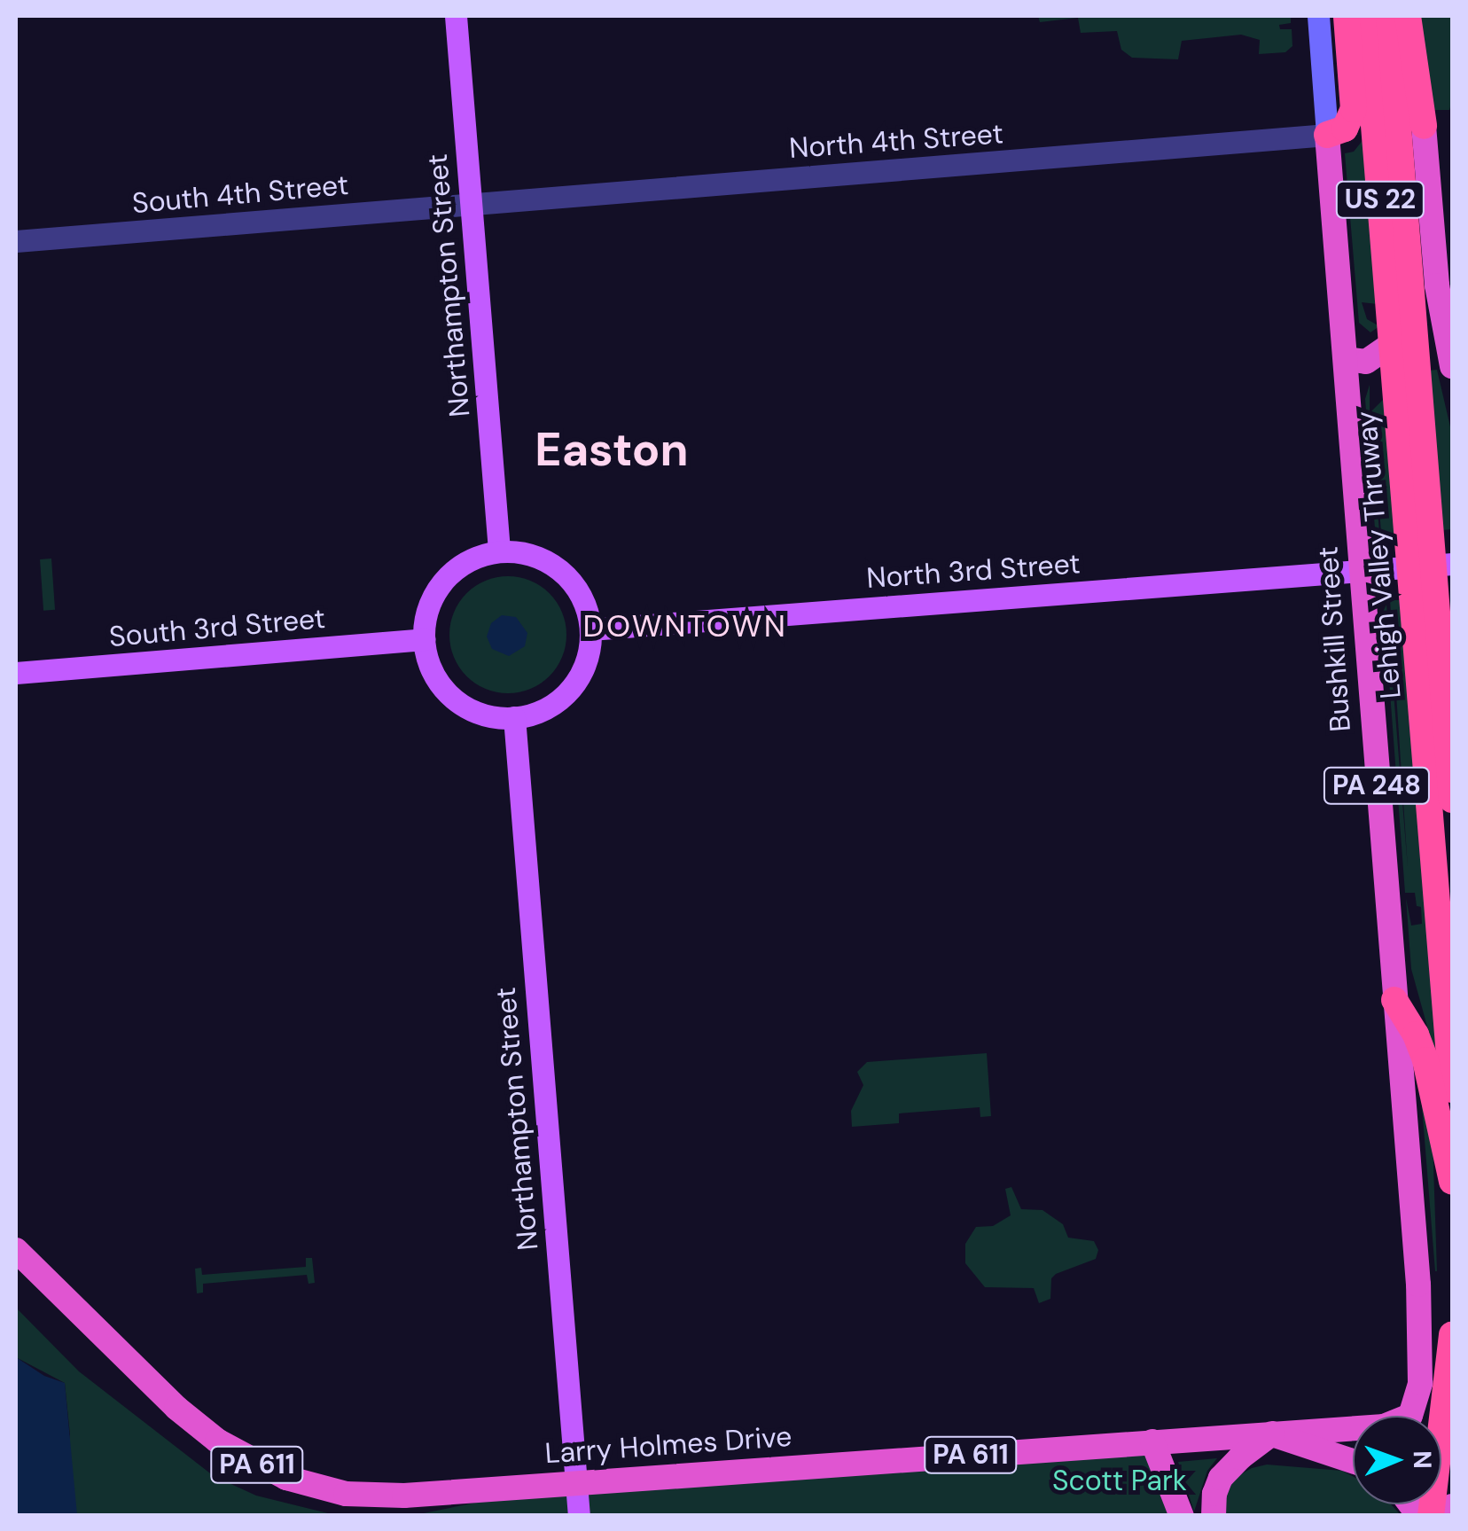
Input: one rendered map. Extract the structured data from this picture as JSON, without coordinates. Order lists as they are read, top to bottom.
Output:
{
  "streets": {
    "highway": [
      "US 22",
      "Lehigh Valley Thruway",
      "Bushkill Street",
      "PA 248",
      "Larry Holmes Drive",
      "PA 611"
    ],
    "main road": ["Northampton Street", "North 3rd Street", "South 3rd Street"],
    "street": ["North 4th Street", "South 4th Street"]
  },
  "crossings": [
    ["North 4th Street", "South 4th Street"],
    ["North 4th Street", "Northampton Street"],
    ["North 4th Street", "Bushkill Street"],
    ["South 4th Street", "Northampton Street"],
    ["Northampton Street", "North 3rd Street"],
    ["Northampton Street", "South 3rd Street"],
    ["Northampton Street", "Larry Holmes Drive"],
    ["North 3rd Street", "South 3rd Street"],
    ["North 3rd Street", "Bushkill Street"]
  ],
  "districts": ["Easton", "DOWNTOWN"],
  "parks": ["Scott Park"],
  "north": "right"
}
